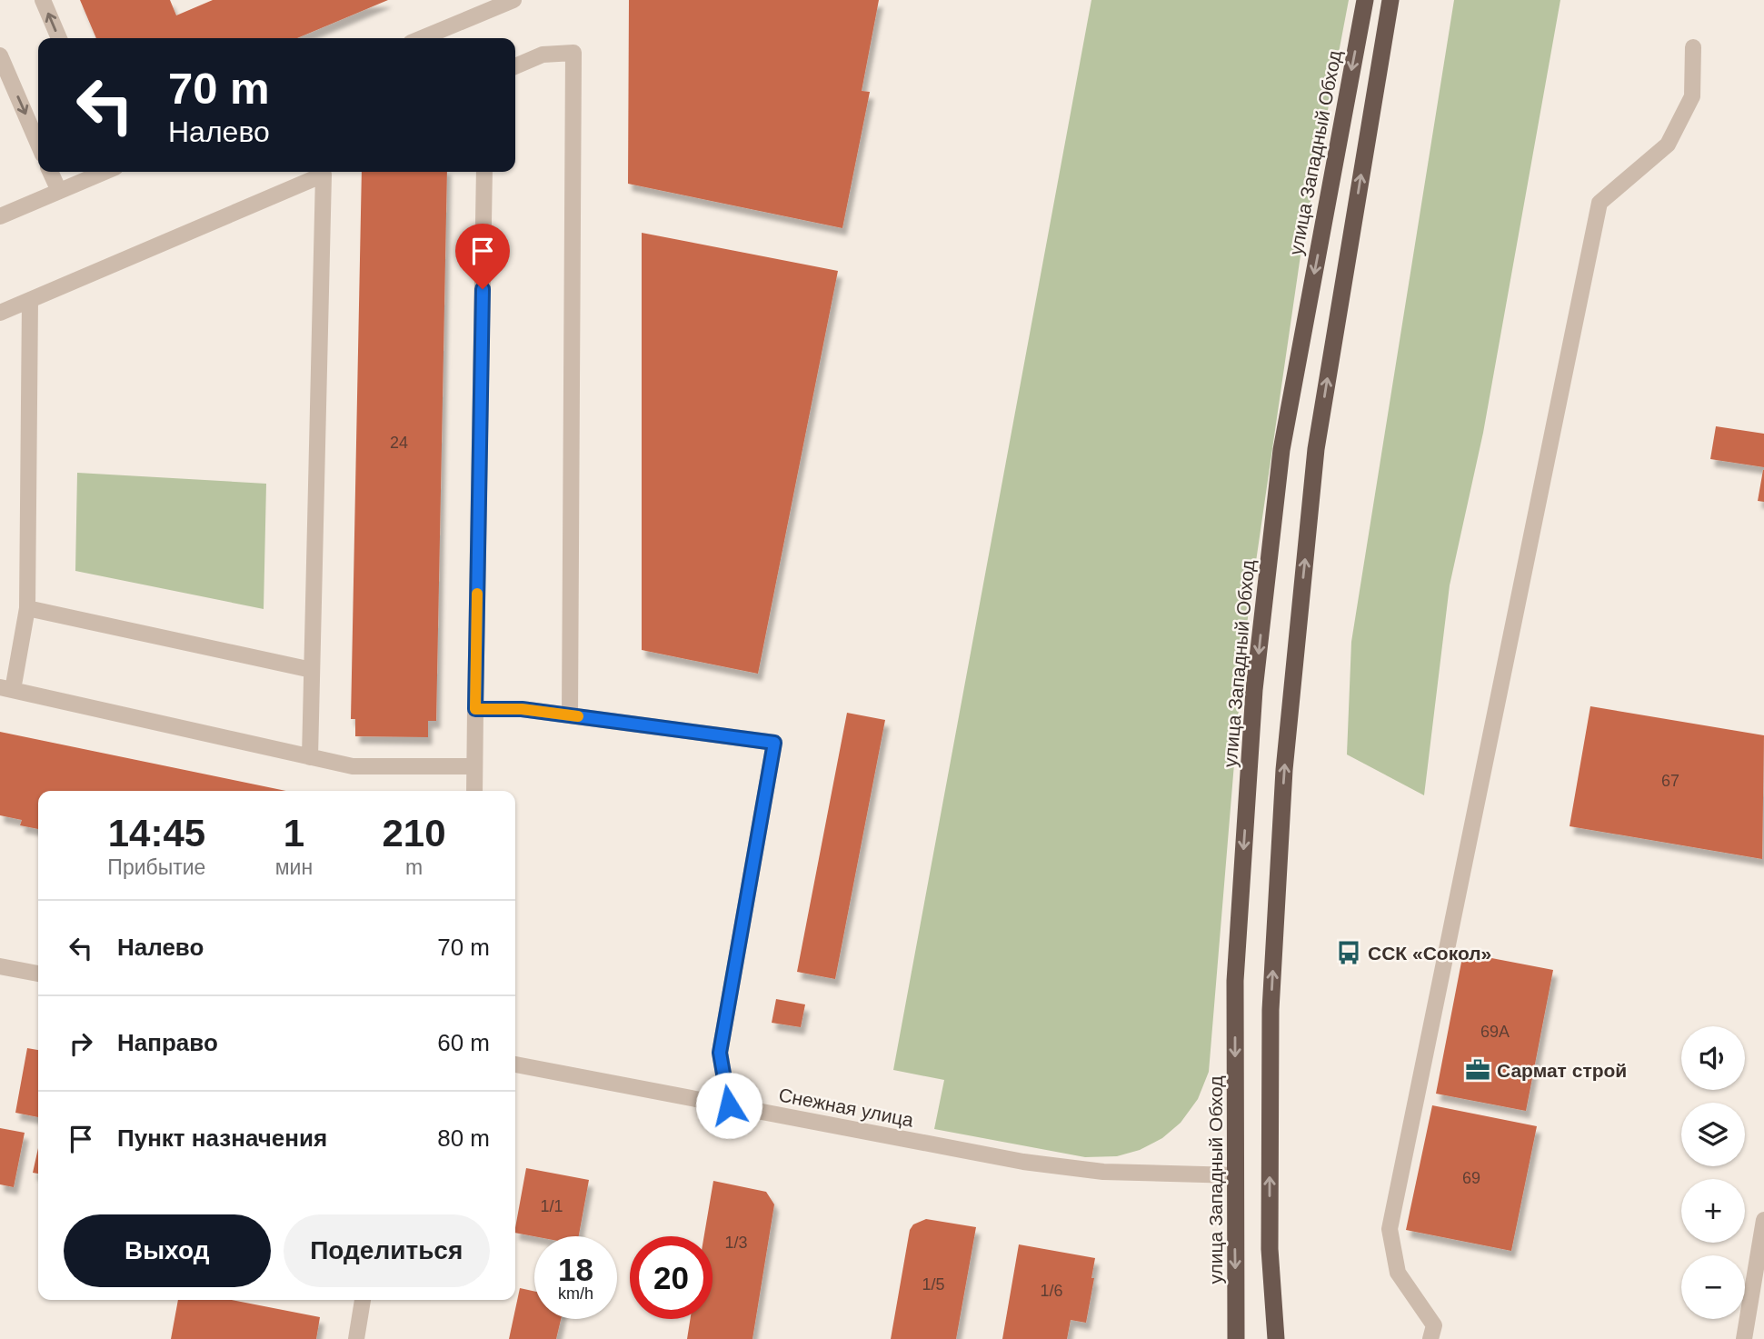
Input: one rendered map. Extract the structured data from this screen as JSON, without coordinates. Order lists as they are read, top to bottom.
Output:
{
  "streets": {
    "highway": ["улица Западный Обход"],
    "street": ["Снежная улица"]
  },
  "crossings": [
    ["улица Западный Обход", "Снежная улица"]
  ],
  "places": {
    "bus stop": ["ССК «Сокол»"],
    "office": ["Сармат строй"]
  },
  "house_numbers": [
    "24",
    "67",
    "69А",
    "69",
    "1/1",
    "1/3",
    "1/5",
    "1/6"
  ],
  "page": {
    "turn": ["70 m", "Налево"],
    "eta": [
      "14:45",
      "Прибытие",
      "1",
      "мин",
      "210",
      "m"
    ],
    "list": [
      {
        "name": "Налево",
        "value": "70 m"
      },
      {
        "name": "Направо",
        "value": "60 m"
      },
      {
        "name": "Пункт назначения",
        "value": "80 m"
      }
    ],
    "map_buttons": ["+", "−"],
    "buttons": ["Выход", "Поделиться"],
    "speed": "18 km/h",
    "limit": "20"
  }
}
